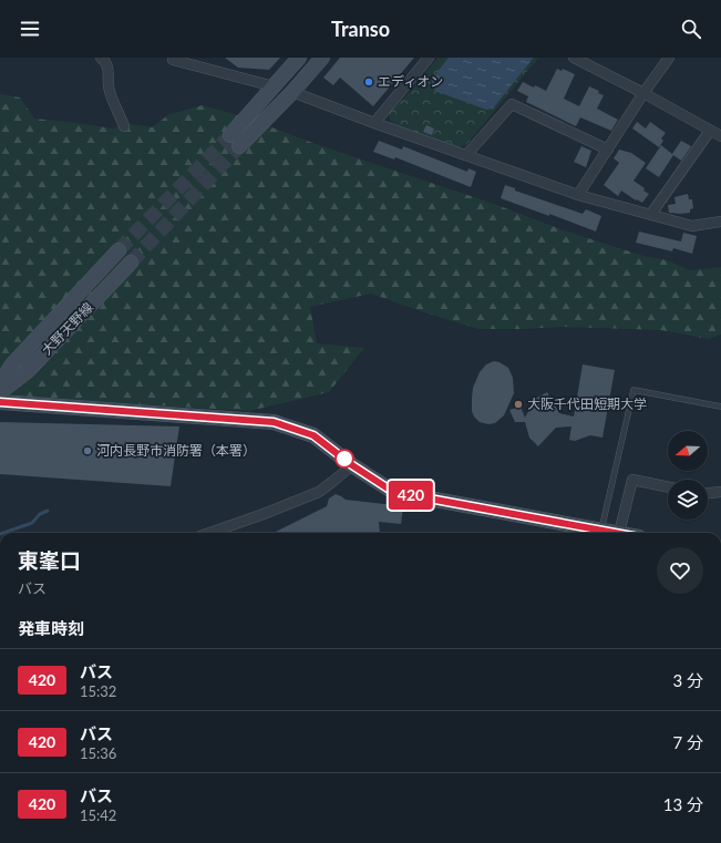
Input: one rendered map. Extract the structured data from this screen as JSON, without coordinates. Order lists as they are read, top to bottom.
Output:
{
  "streets": {
    "street": ["大野天野線"]
  },
  "places": ["エディオン", "大阪千代田短期大学", "河内長野市消防署（本署）"],
  "lines": ["bus line 420"],
  "north": "left",
  "page": {
    "header": "Transo",
    "on_map": "420",
    "heading": [
      ["東峯口", "バス"],
      "発車時刻"
    ],
    "list": [
      {
        "mark": "420",
        "name": "バス",
        "note": "15:32",
        "value": "3 分"
      },
      {
        "mark": "420",
        "name": "バス",
        "note": "15:36",
        "value": "7 分"
      },
      {
        "mark": "420",
        "name": "バス",
        "note": "15:42",
        "value": "13 分"
      }
    ]
  }
}
